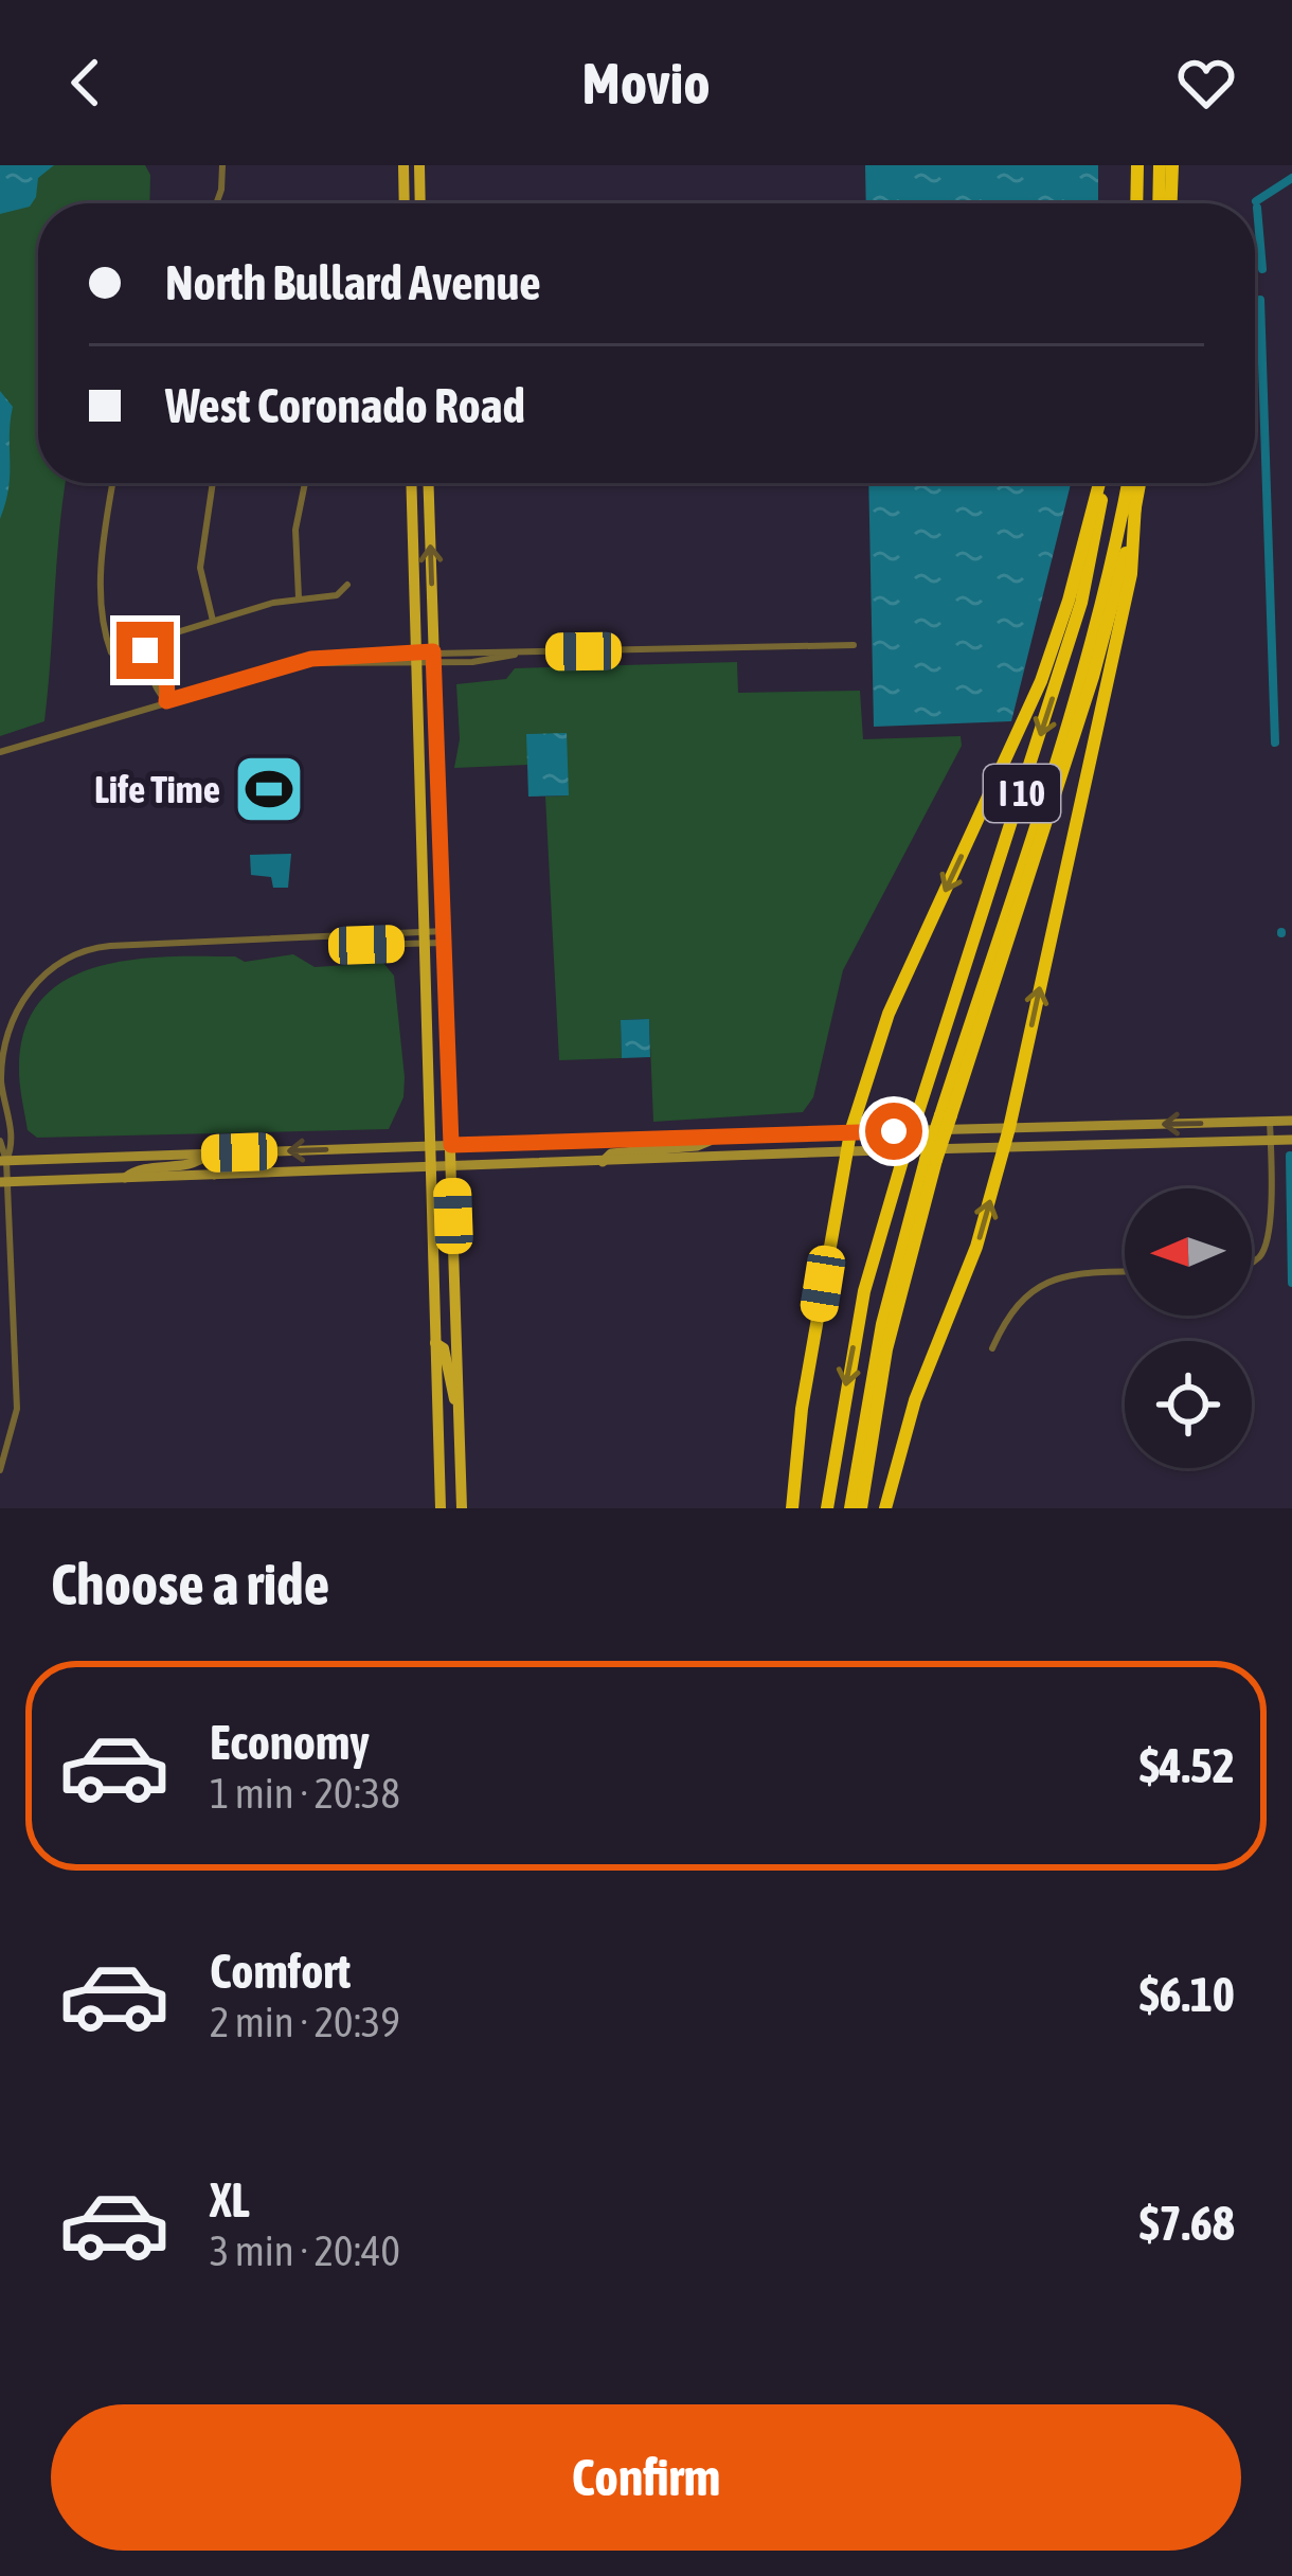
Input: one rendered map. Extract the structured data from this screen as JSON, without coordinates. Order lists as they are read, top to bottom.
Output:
{
  "streets": {
    "highway": ["I 10"]
  },
  "places": {
    "sports": ["Life Time"]
  },
  "north": "left",
  "page": {
    "header": "Movio",
    "banner": ["North Bullard Avenue", "West Coronado Road"],
    "heading": "Choose a ride",
    "list": [
      {
        "name": "Economy",
        "note": "1 min · 20:38",
        "value": "$4.52"
      },
      {
        "name": "Comfort",
        "note": "2 min · 20:39",
        "value": "$6.10"
      },
      {
        "name": "XL",
        "note": "3 min · 20:40",
        "value": "$7.68"
      }
    ],
    "buttons": "Confirm"
  }
}
